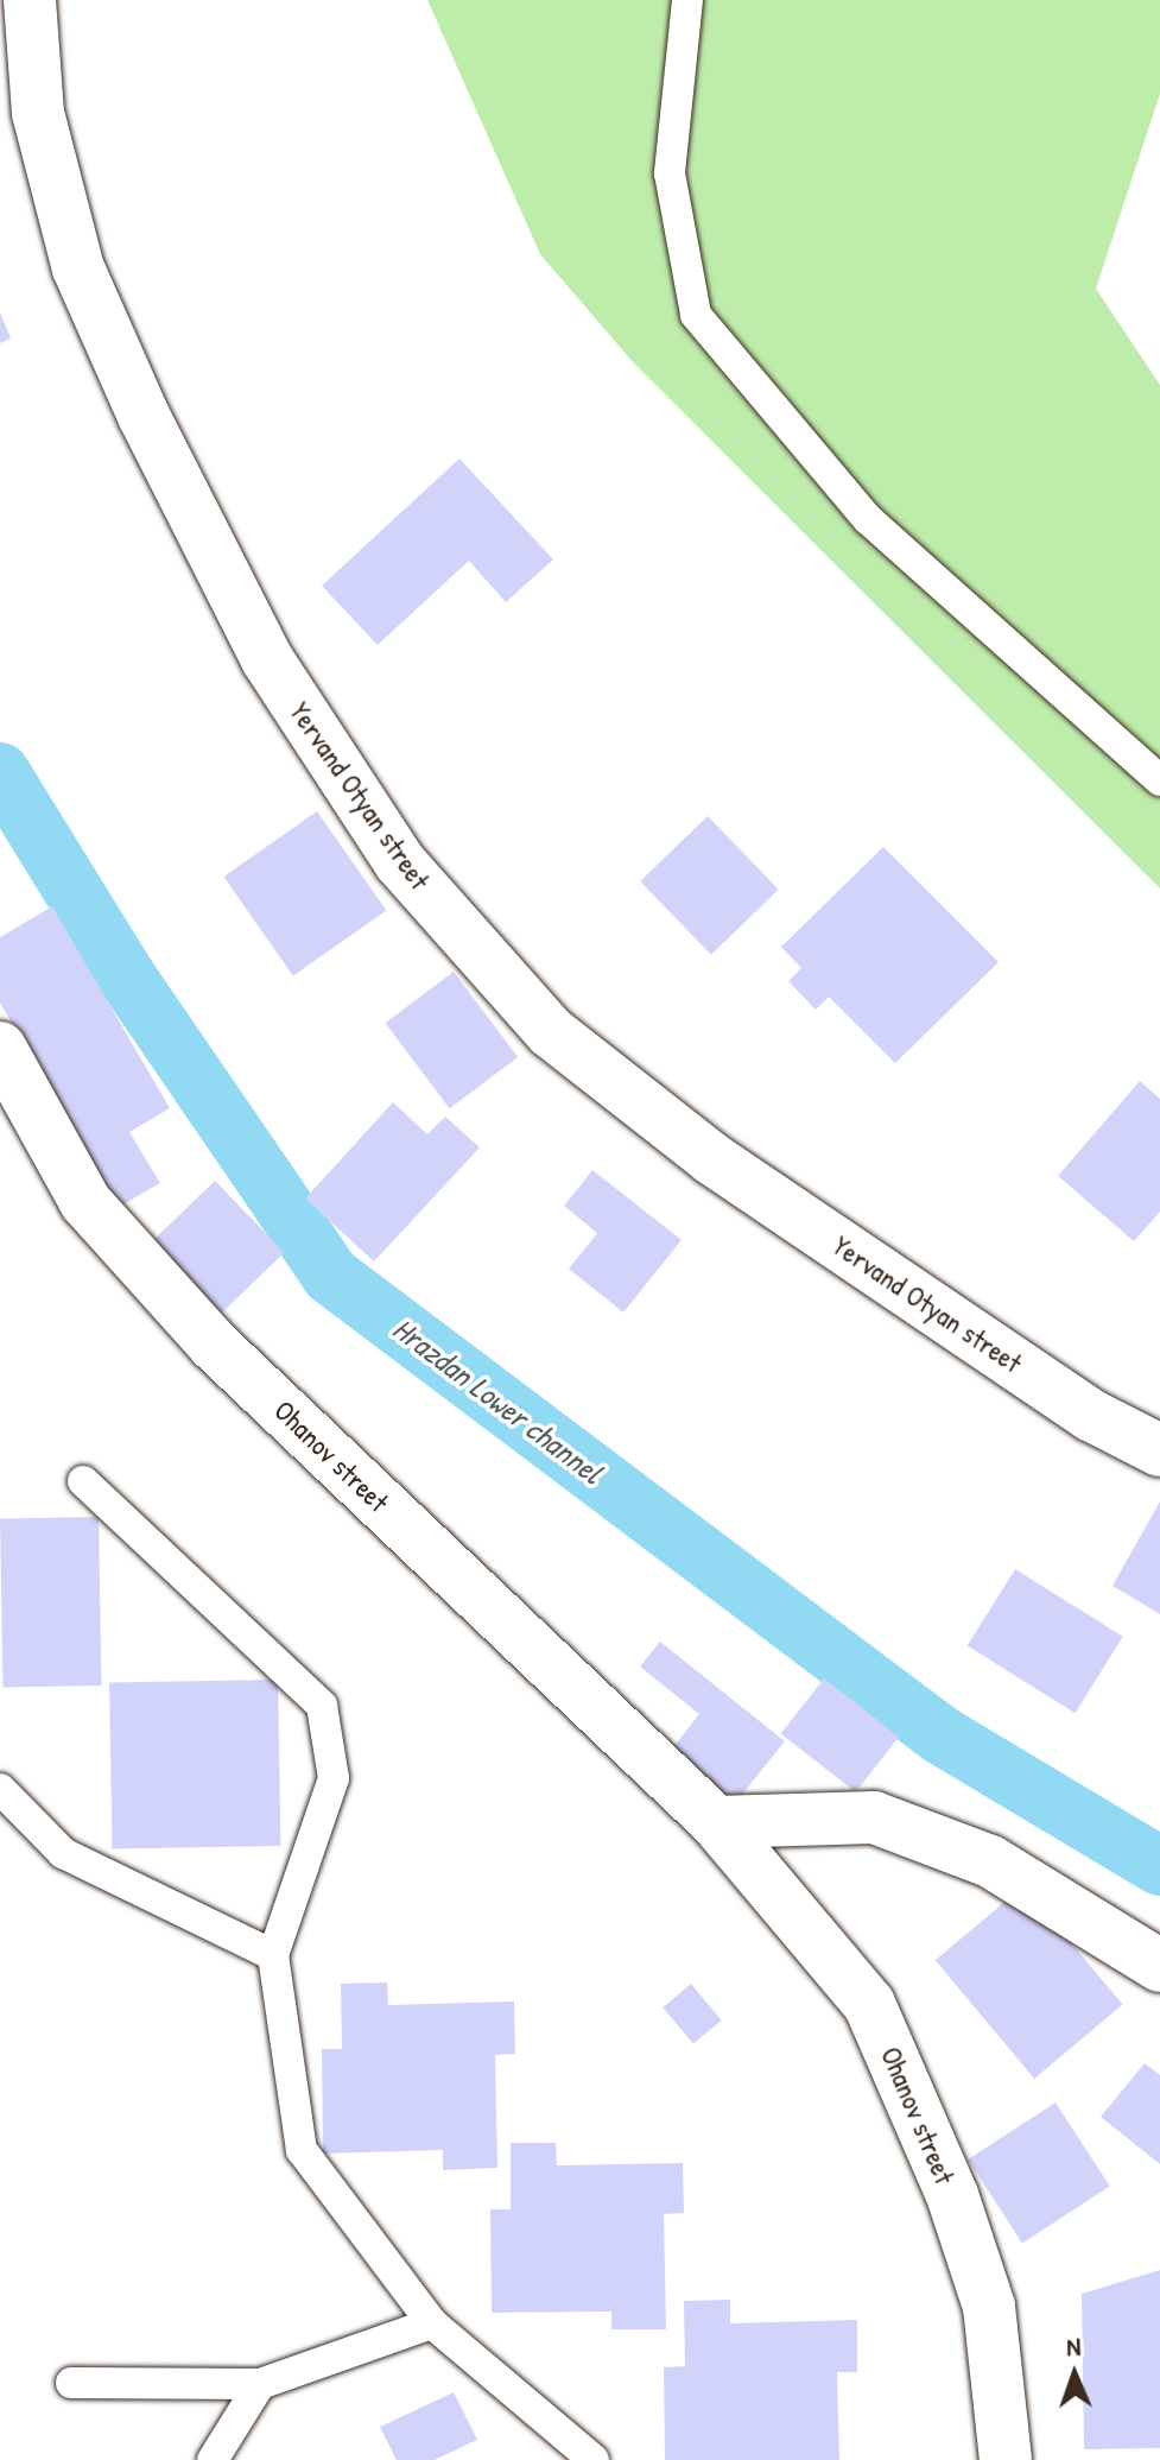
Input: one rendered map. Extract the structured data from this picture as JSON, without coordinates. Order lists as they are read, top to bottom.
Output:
{
  "streets": {
    "street": ["Yervand Otyan street", "Ohanov street"]
  },
  "water": ["Hrazdan Lower channel"],
  "north": "top"
}
